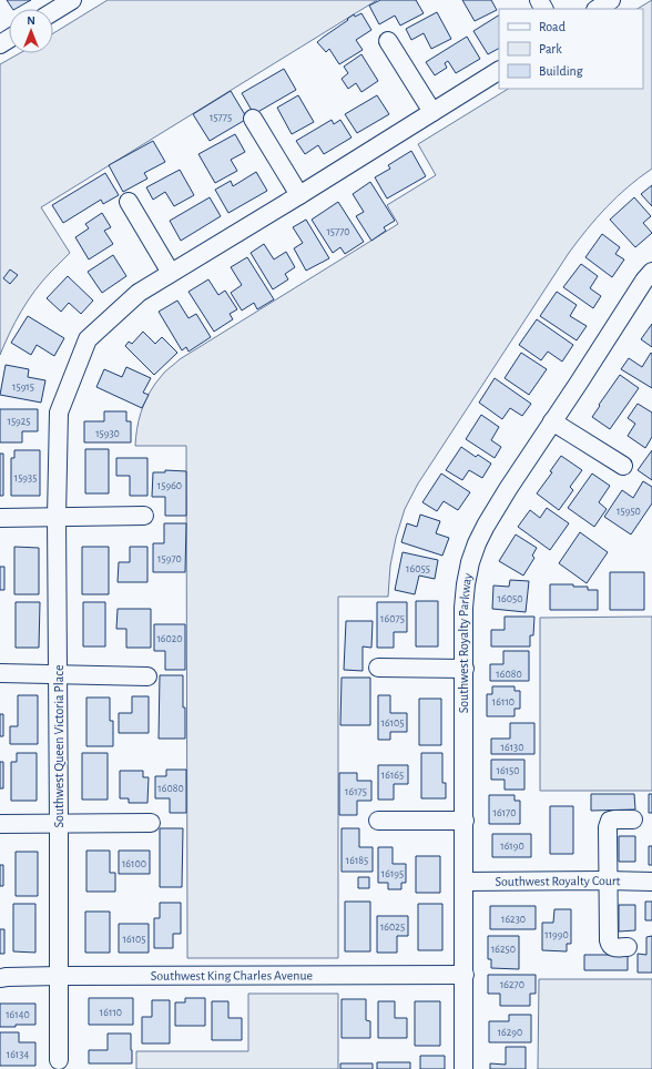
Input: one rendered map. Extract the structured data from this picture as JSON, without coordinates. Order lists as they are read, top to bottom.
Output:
{
  "streets": {
    "street": [
      "Southwest Royalty Parkway",
      "Southwest Queen Victoria Place",
      "Southwest Royalty Court",
      "Southwest King Charles Avenue"
    ]
  },
  "crossings": [
    ["Southwest Royalty Parkway", "Southwest Royalty Court"],
    ["Southwest Royalty Parkway", "Southwest King Charles Avenue"],
    ["Southwest Queen Victoria Place", "Southwest King Charles Avenue"]
  ],
  "house_numbers": [
    "15775",
    "15770",
    "15915",
    "15925",
    "15930",
    "15935",
    "15960",
    "15950",
    "15970",
    "16055",
    "16050",
    "16075",
    "16020",
    "16080",
    "16110",
    "16105",
    "16130",
    "16150",
    "16165",
    "16080",
    "16175",
    "16170",
    "16190",
    "16185",
    "16100",
    "16195",
    "16230",
    "16025",
    "11990",
    "16105",
    "16250",
    "16270",
    "16110",
    "16140",
    "16290",
    "16134"
  ],
  "legend": ["Road", "Park", "Building"],
  "north": "top"
}
